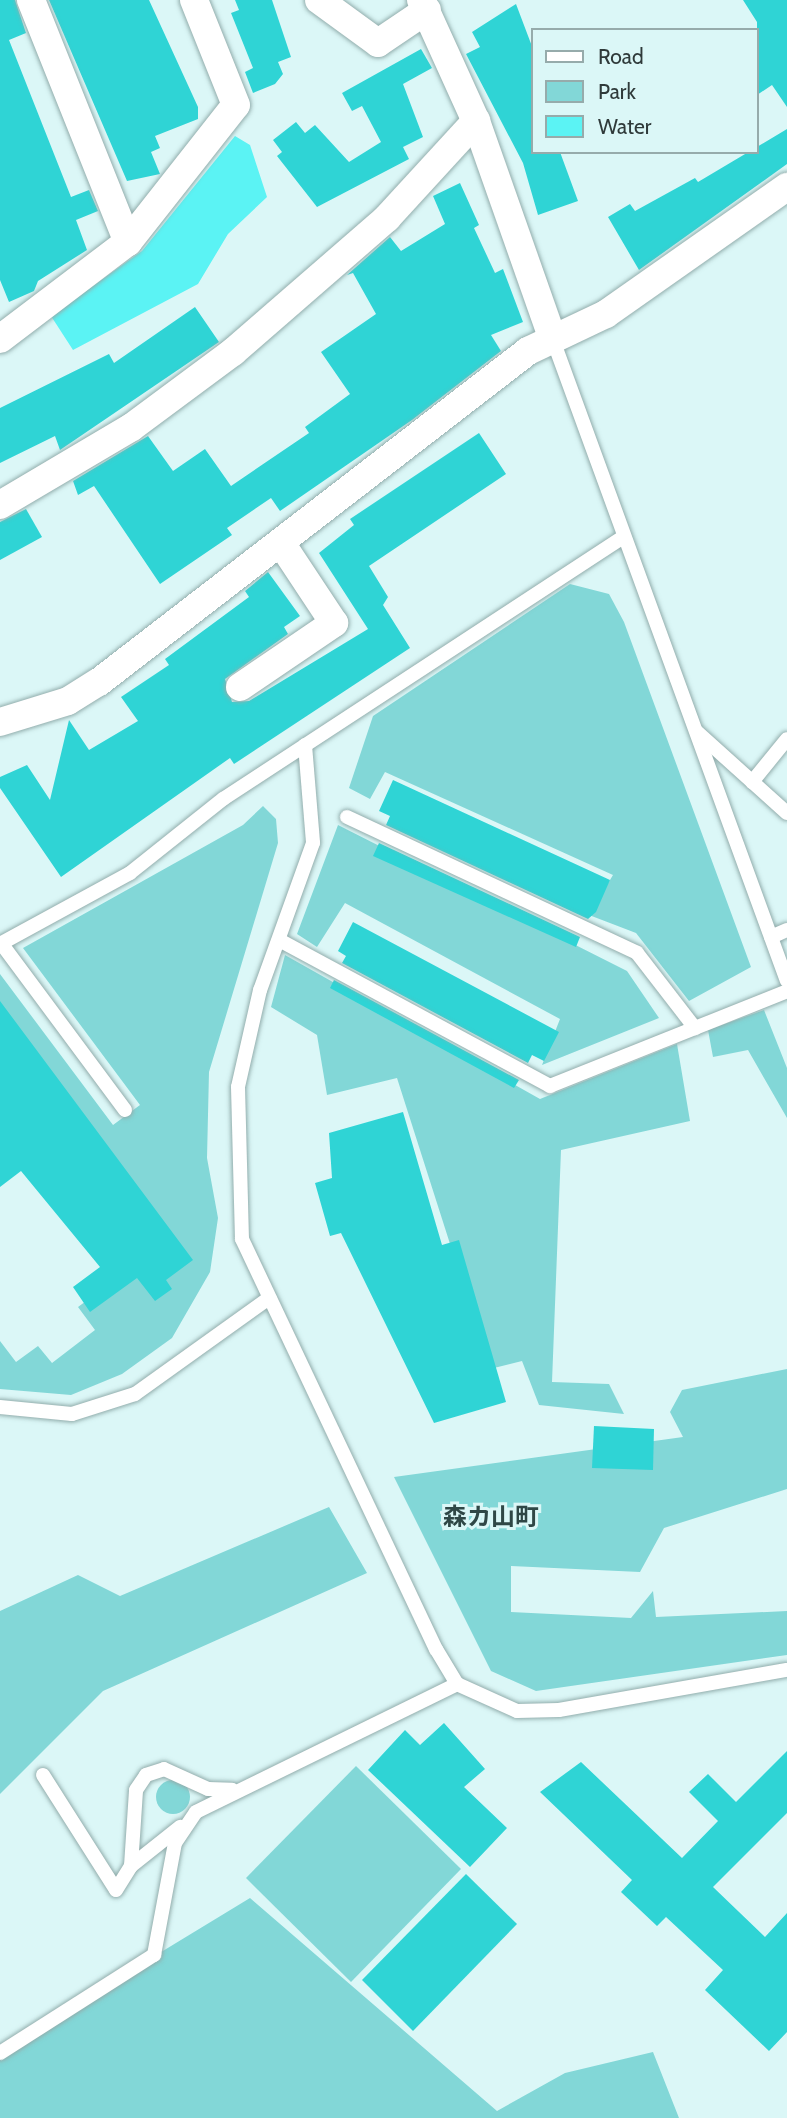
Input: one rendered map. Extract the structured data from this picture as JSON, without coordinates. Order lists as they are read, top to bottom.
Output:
{
  "districts": ["森カ山町"],
  "legend": ["Road", "Park", "Water"]
}
